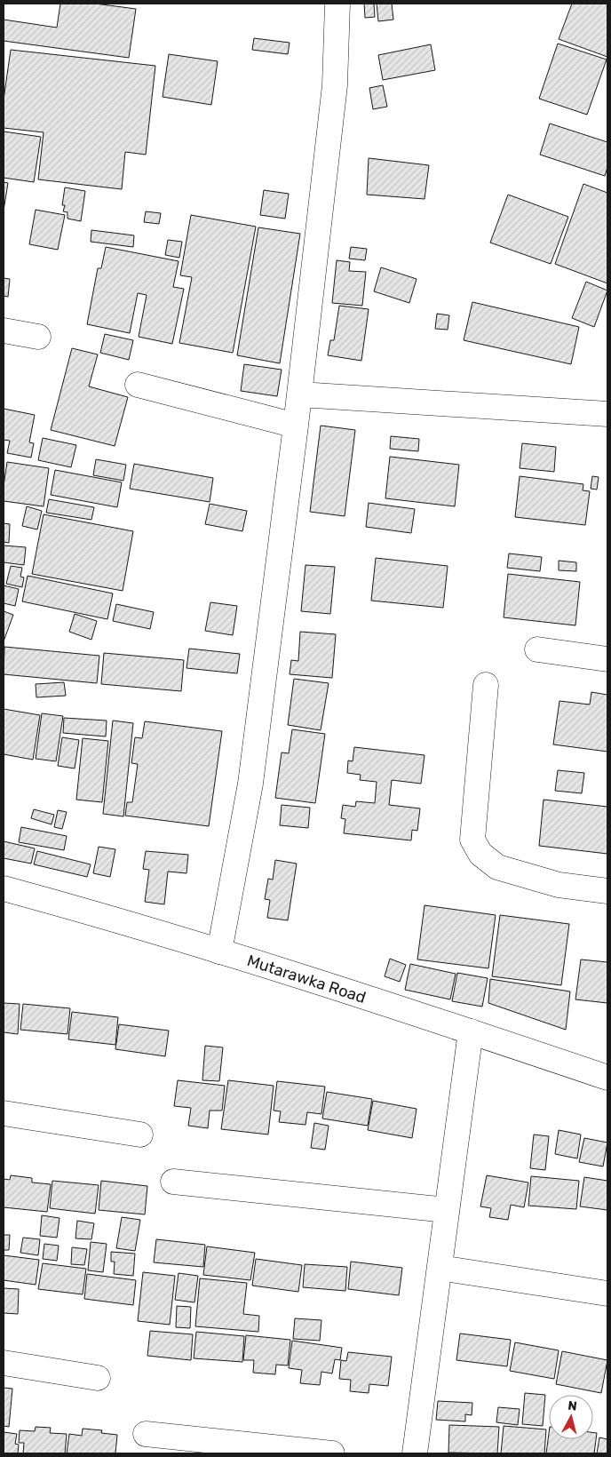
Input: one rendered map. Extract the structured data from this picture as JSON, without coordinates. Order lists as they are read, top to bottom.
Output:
{
  "streets": {
    "street": ["Mutarawka Road"]
  },
  "north": "top"
}
